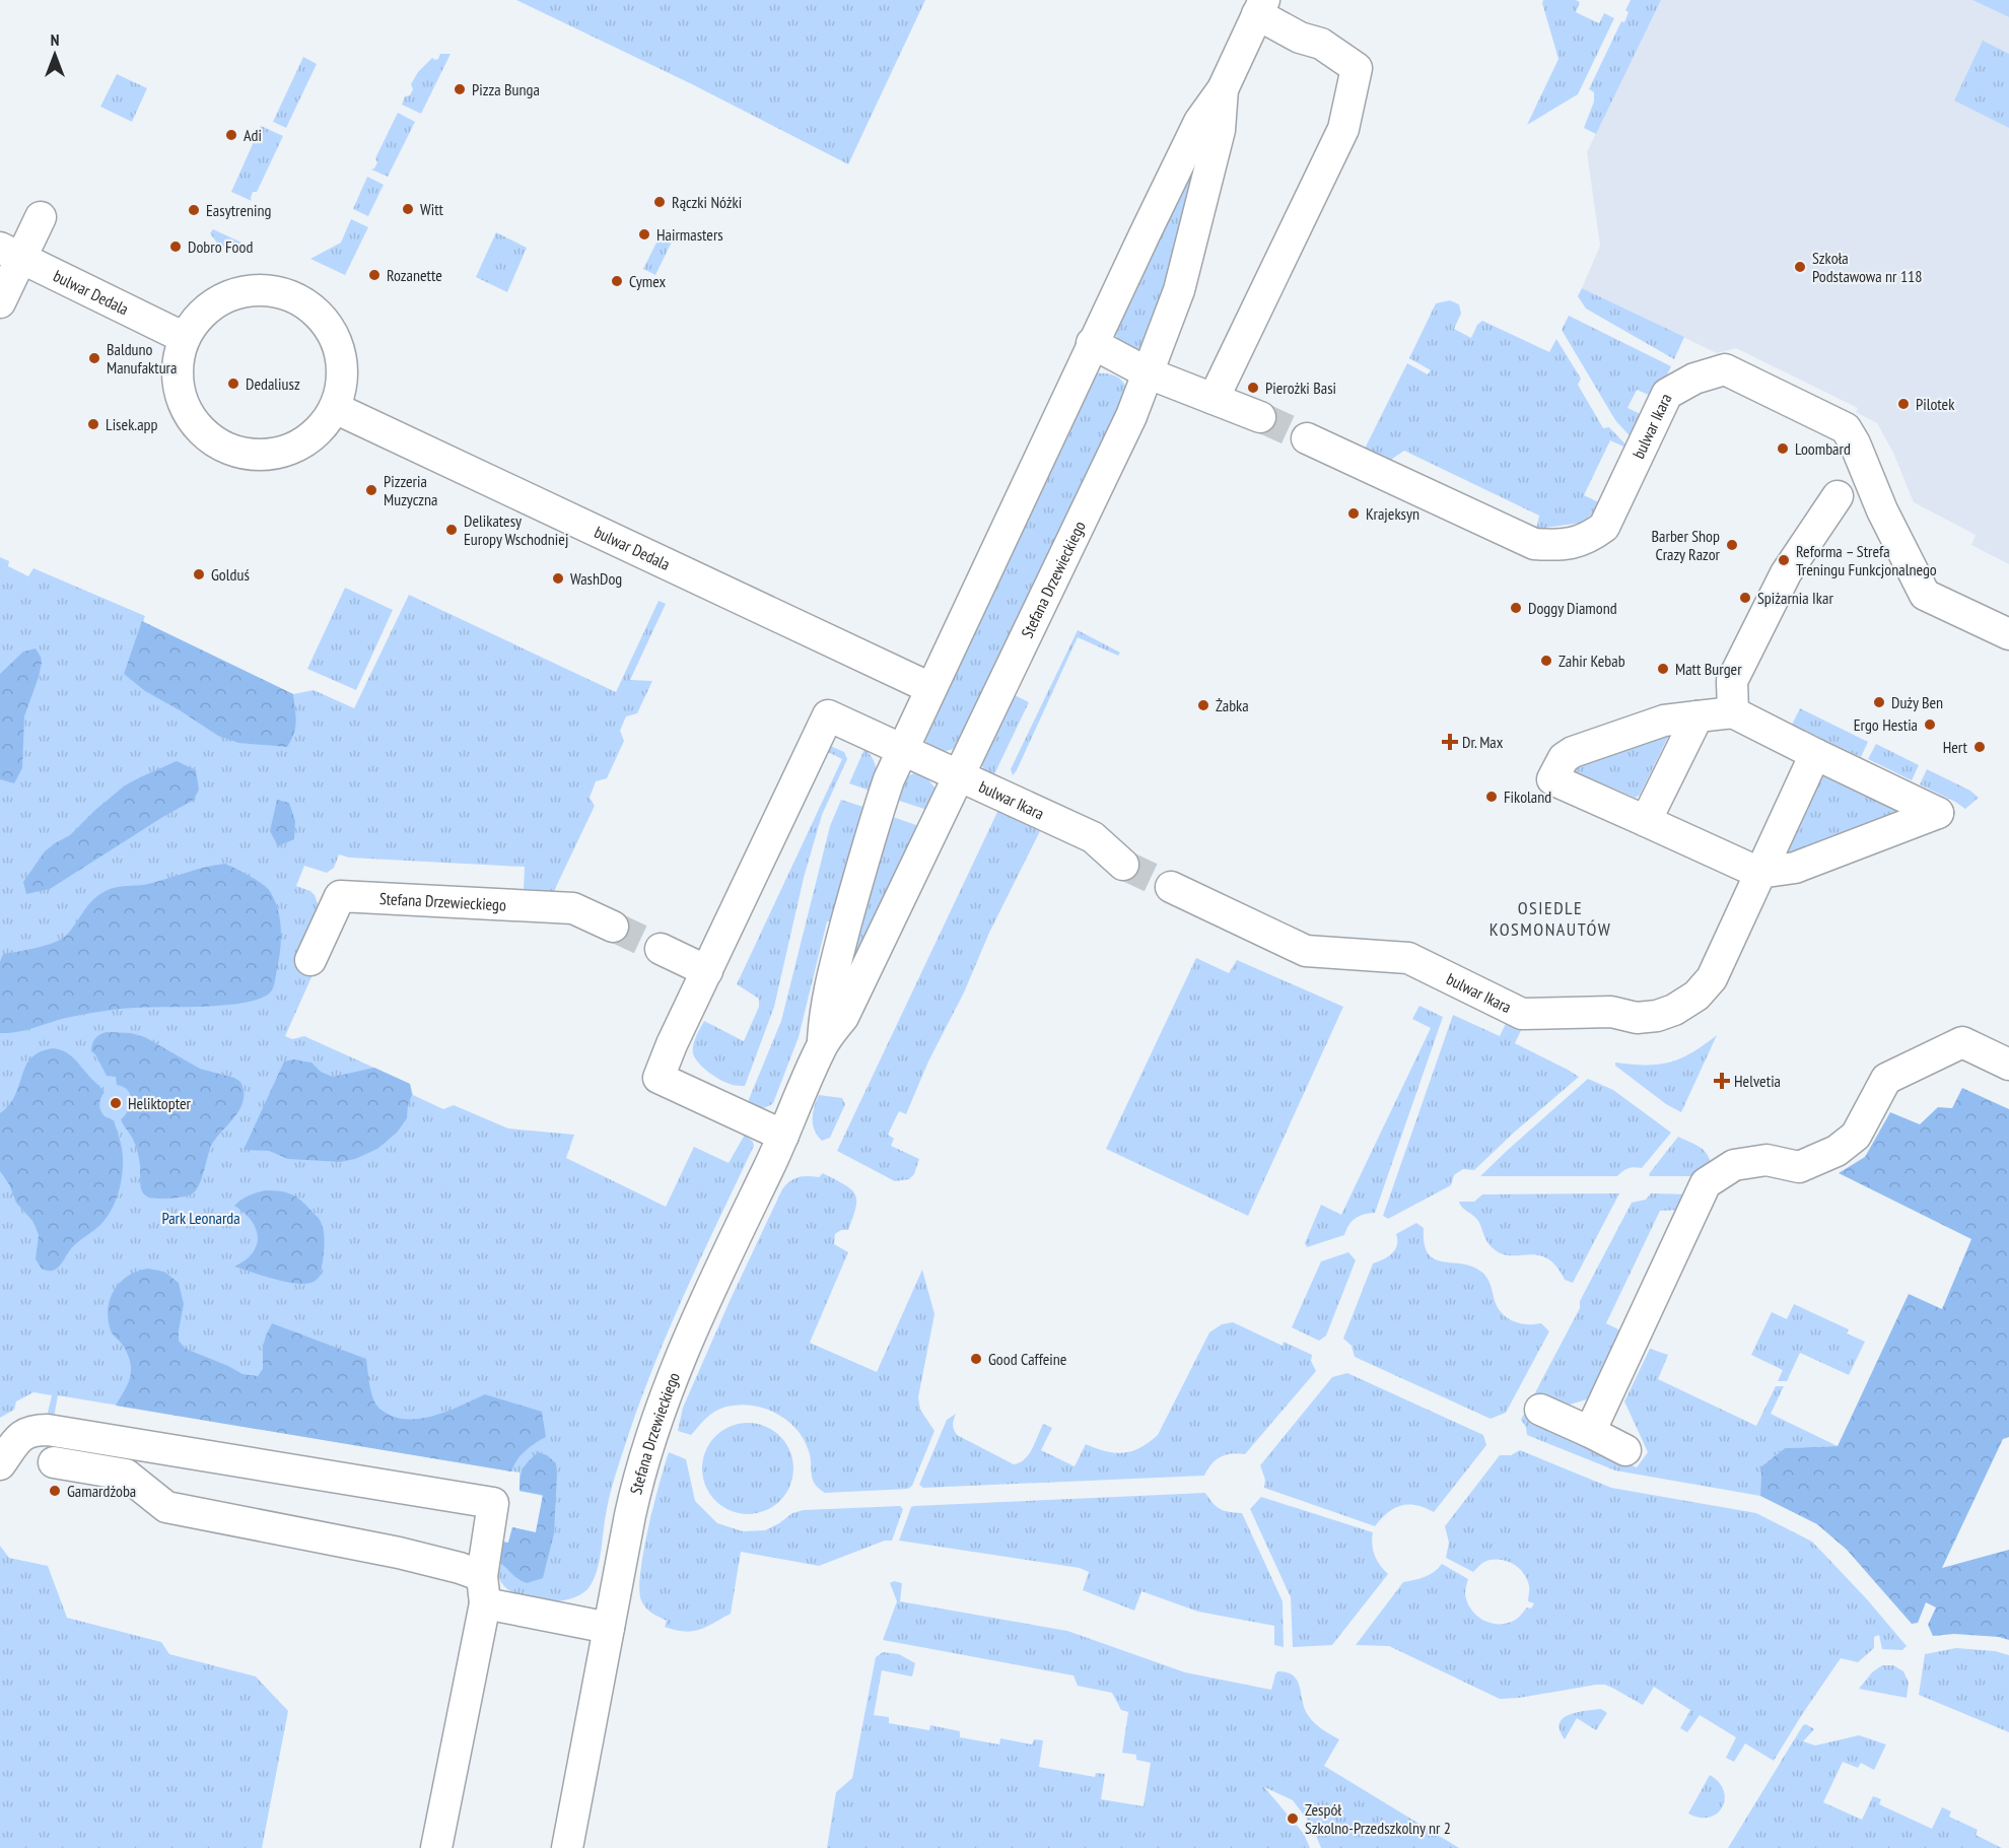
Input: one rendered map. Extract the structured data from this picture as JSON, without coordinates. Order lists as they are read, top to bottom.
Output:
{
  "streets": {
    "street": ["bulwar Dedala", "bulwar Ikara", "Stefana Drzewieckiego"]
  },
  "crossings": [
    ["bulwar Dedala", "Stefana Drzewieckiego"],
    ["bulwar Ikara", "Stefana Drzewieckiego"]
  ],
  "districts": ["OSIEDLE KOSMONAUTÓW"],
  "parks": ["Park Leonarda"],
  "places": {
    "other": [
      "Pizza Bunga",
      "Adi",
      "Rączki Nóżki",
      "Witt",
      "Easytrening",
      "Hairmasters",
      "Dobro Food",
      "Szkoła Podstawowa nr 118",
      "Rozanette",
      "Cymex",
      "Balduno Manufaktura",
      "Dedaliusz",
      "Pierożki Basi",
      "Pilotek",
      "Lisek.app",
      "Loombard",
      "Pizzeria Muzyczna",
      "Krajeksyn",
      "Delikatesy Europy Wschodniej",
      "Barber Shop Crazy Razor",
      "Reforma – Strefa Treningu Funkcjonalnego",
      "Golduś",
      "WashDog",
      "Spiżarnia Ikar",
      "Doggy Diamond",
      "Zahir Kebab",
      "Matt Burger",
      "Duży Ben",
      "Żabka",
      "Ergo Hestia",
      "Hert",
      "Fikoland",
      "Heliktopter",
      "Good Caffeine",
      "Gamardżoba",
      "Zespół Szkolno-Przedszkolny nr 2"
    ],
    "health": ["Dr. Max", "Helvetia"]
  },
  "north": "top"
}
